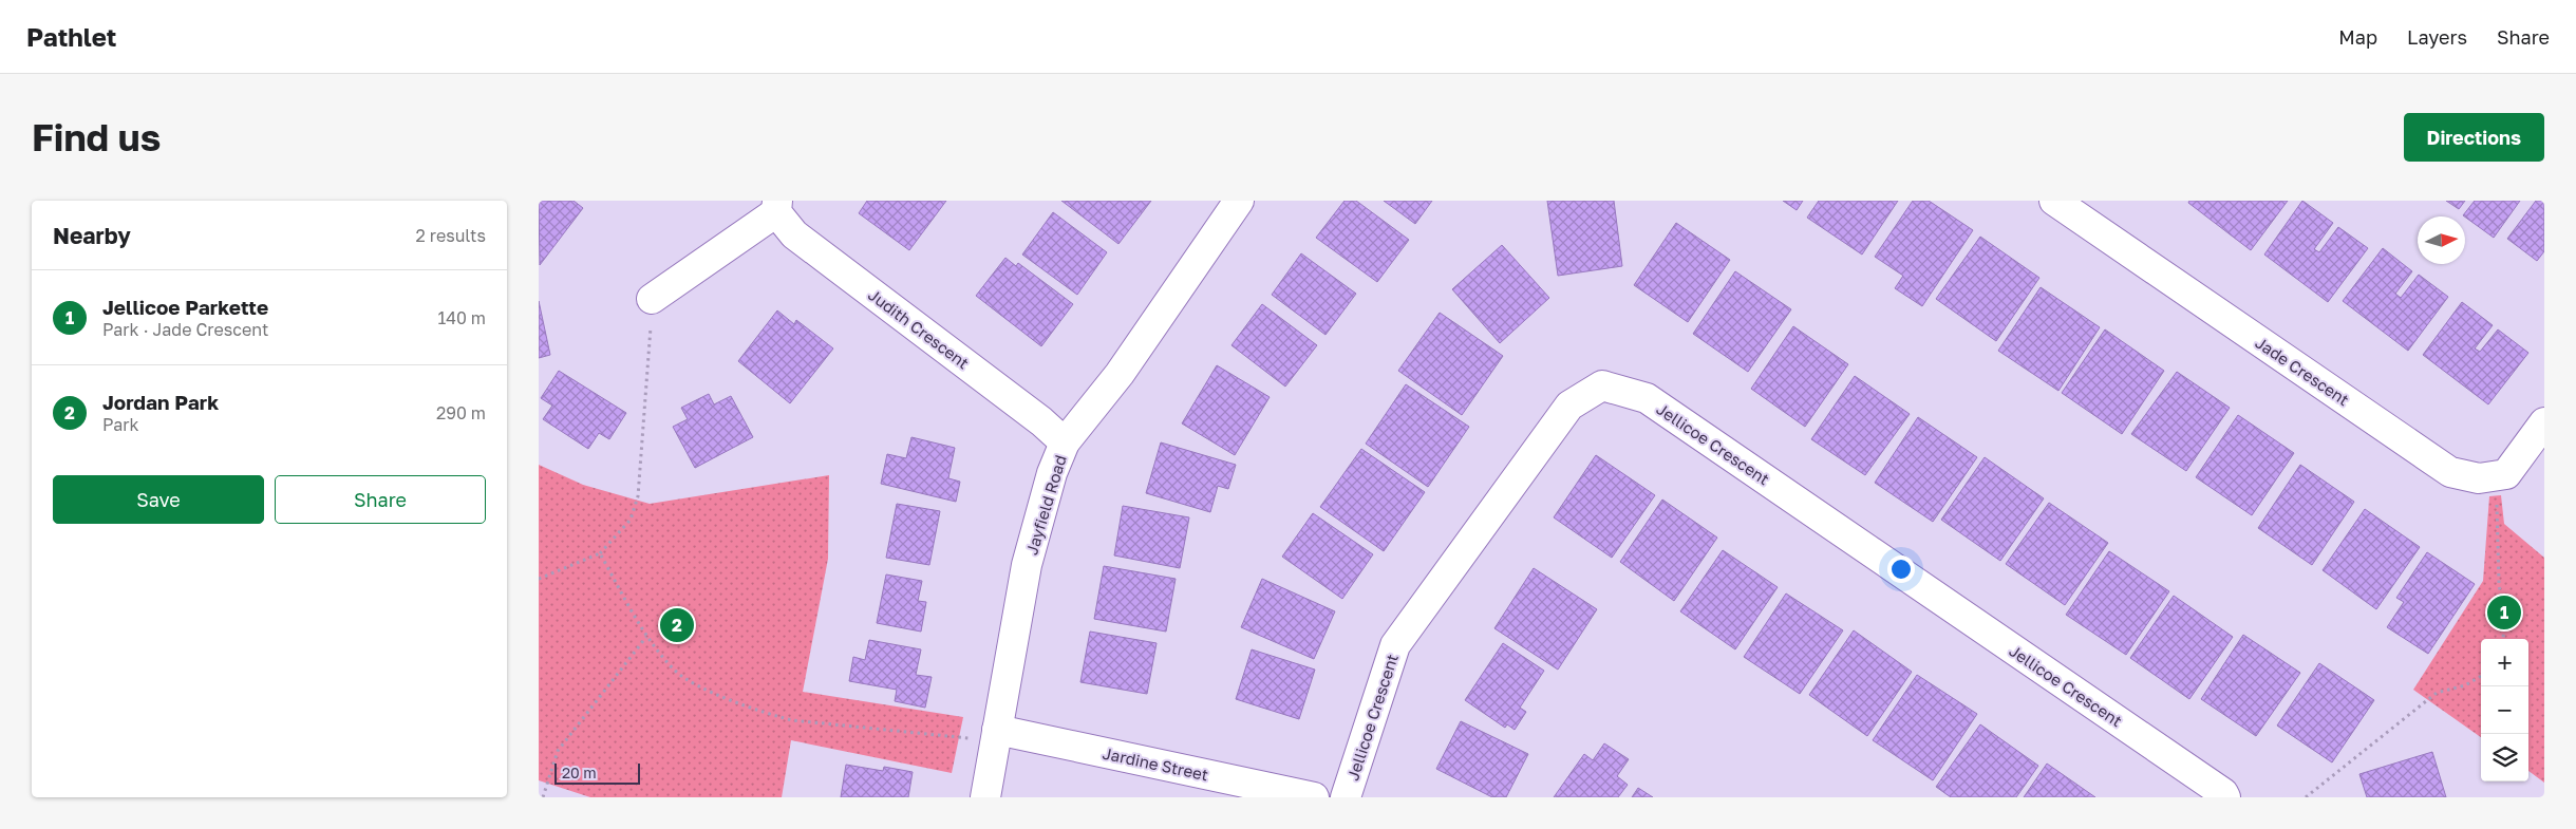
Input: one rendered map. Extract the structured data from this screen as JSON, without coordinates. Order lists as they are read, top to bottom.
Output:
{
  "streets": {
    "street": [
      "Judith Crescent",
      "Jade Crescent",
      "Jellicoe Crescent",
      "Jayfield Road",
      "Jardine Street"
    ]
  },
  "crossings": [
    ["Judith Crescent", "Jayfield Road"],
    ["Jayfield Road", "Jardine Street"]
  ],
  "scale_bar": "20 m",
  "north": "right",
  "page": {
    "header": "Pathlet",
    "nav": ["Map", "Layers", "Share"],
    "buttons": [
      "Directions",
      ["Save", "Share"]
    ],
    "title": "Find us",
    "heading": ["Nearby", "2 results"],
    "list": [
      {
        "mark": "1",
        "name": "Jellicoe Parkette",
        "note": "Park · Jade Crescent",
        "value": "140 m"
      },
      {
        "mark": "2",
        "name": "Jordan Park",
        "note": "Park",
        "value": "290 m"
      }
    ],
    "pins": ["1", "2"],
    "map_buttons": ["+", "−"],
    "scale": "20 m"
  }
}
